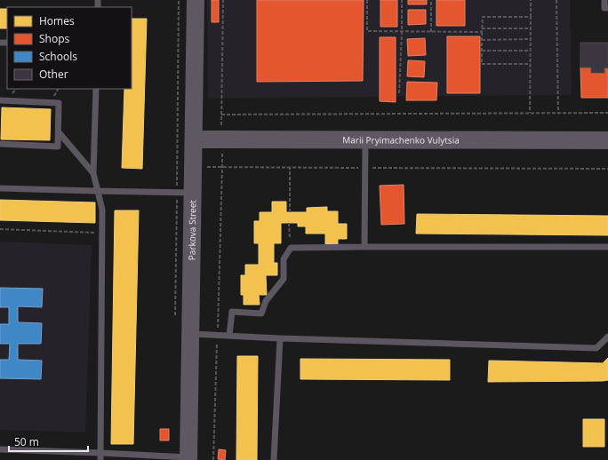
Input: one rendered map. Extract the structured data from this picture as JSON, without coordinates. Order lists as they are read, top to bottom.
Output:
{
  "streets": {
    "street": ["Marii Pryimachenko Vulytsia", "Parkova Street"]
  },
  "crossings": [
    ["Marii Pryimachenko Vulytsia", "Parkova Street"]
  ],
  "legend": [
    "Homes",
    "Shops",
    "Schools",
    "Other"
  ],
  "scale_bar": "50 m"
}
